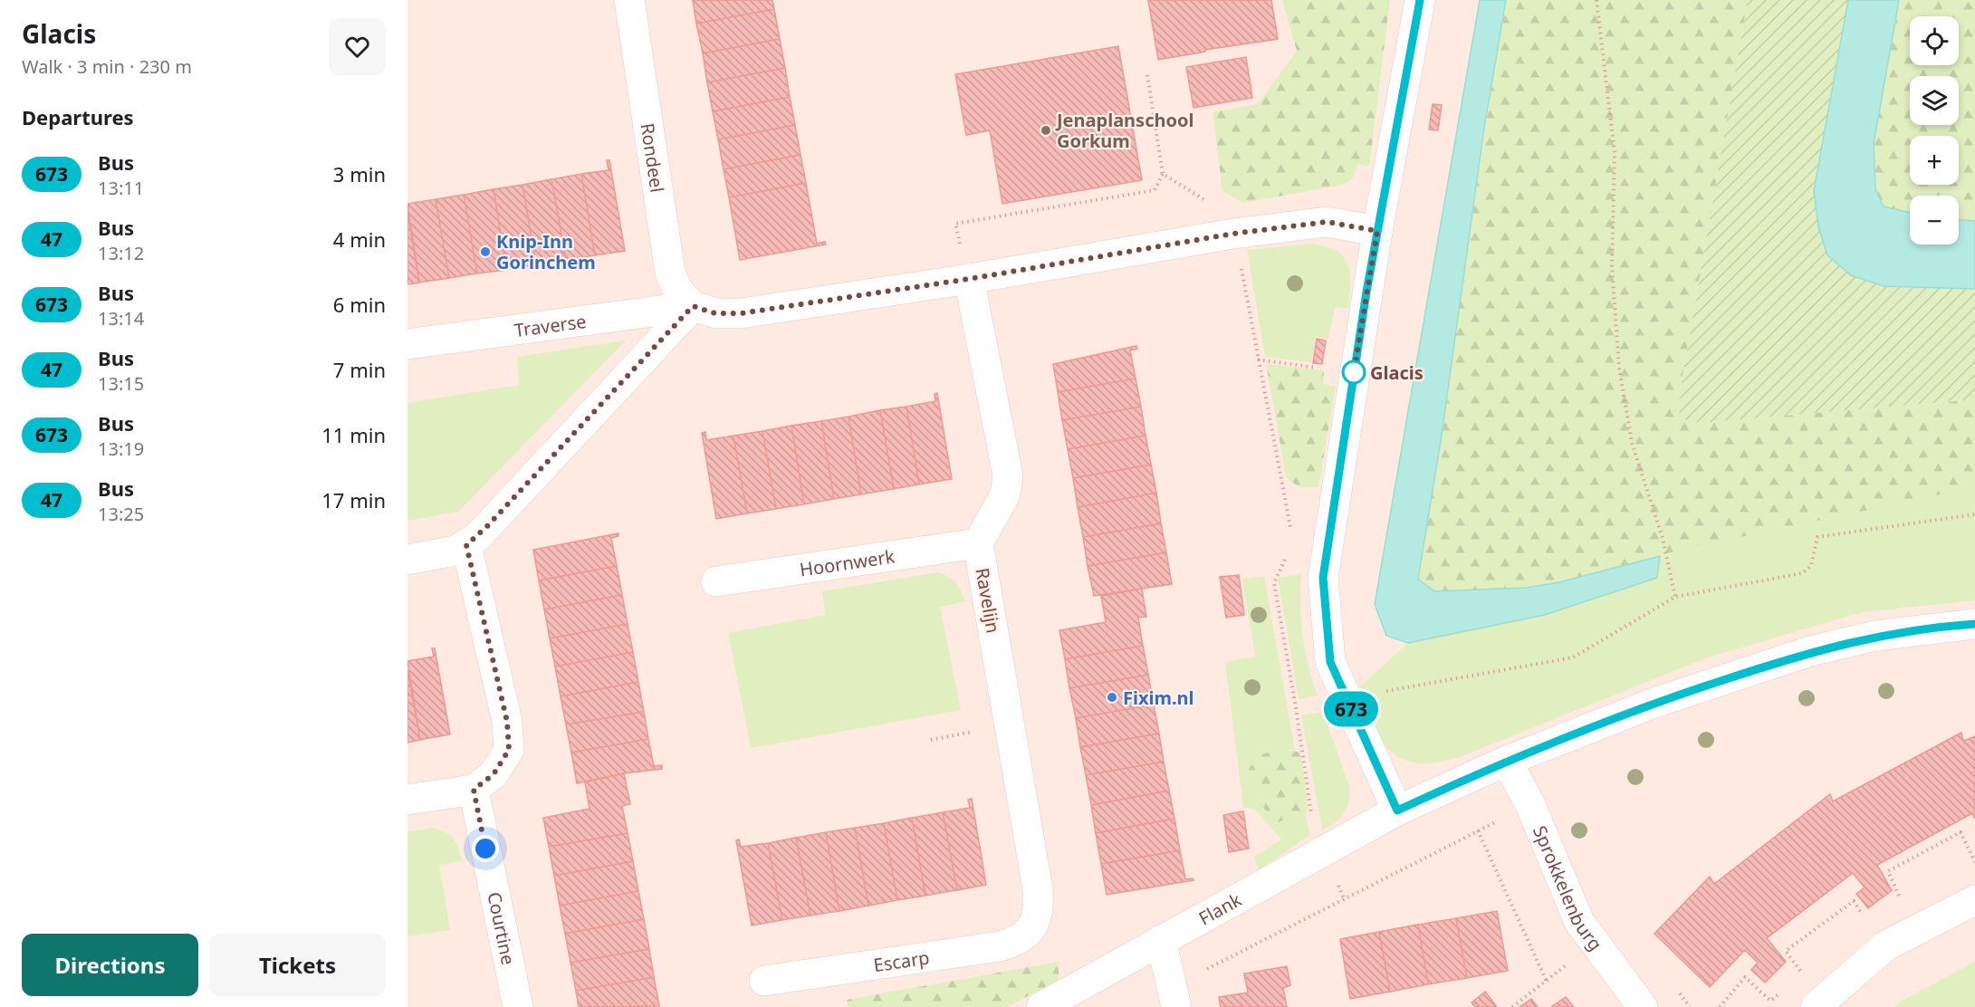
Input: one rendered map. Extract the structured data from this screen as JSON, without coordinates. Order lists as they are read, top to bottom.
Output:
{
  "streets": {
    "street": [
      "Rondeel",
      "Traverse",
      "Hoornwerk",
      "Ravelijn",
      "Sprokkelenburg",
      "Flank",
      "Courtine",
      "Escarp"
    ]
  },
  "crossings": [
    ["Rondeel", "Traverse"],
    ["Traverse", "Ravelijn"],
    ["Hoornwerk", "Ravelijn"],
    ["Ravelijn", "Escarp"]
  ],
  "places": [
    "Jenaplanschool Gorkum",
    "Knip-Inn Gorinchem",
    "Glacis",
    "Fixim.nl"
  ],
  "lines": ["bus line 673"],
  "page": {
    "heading": [
      ["Glacis", "Walk · 3 min · 230 m"],
      "Departures"
    ],
    "on_map": "673",
    "map_buttons": ["+", "−"],
    "list": [
      {
        "mark": "673",
        "name": "Bus",
        "note": "13:11",
        "value": "3 min"
      },
      {
        "mark": "47",
        "name": "Bus",
        "note": "13:12",
        "value": "4 min"
      },
      {
        "mark": "673",
        "name": "Bus",
        "note": "13:14",
        "value": "6 min"
      },
      {
        "mark": "47",
        "name": "Bus",
        "note": "13:15",
        "value": "7 min"
      },
      {
        "mark": "673",
        "name": "Bus",
        "note": "13:19",
        "value": "11 min"
      },
      {
        "mark": "47",
        "name": "Bus",
        "note": "13:25",
        "value": "17 min"
      }
    ],
    "buttons": ["Directions", "Tickets"]
  }
}
